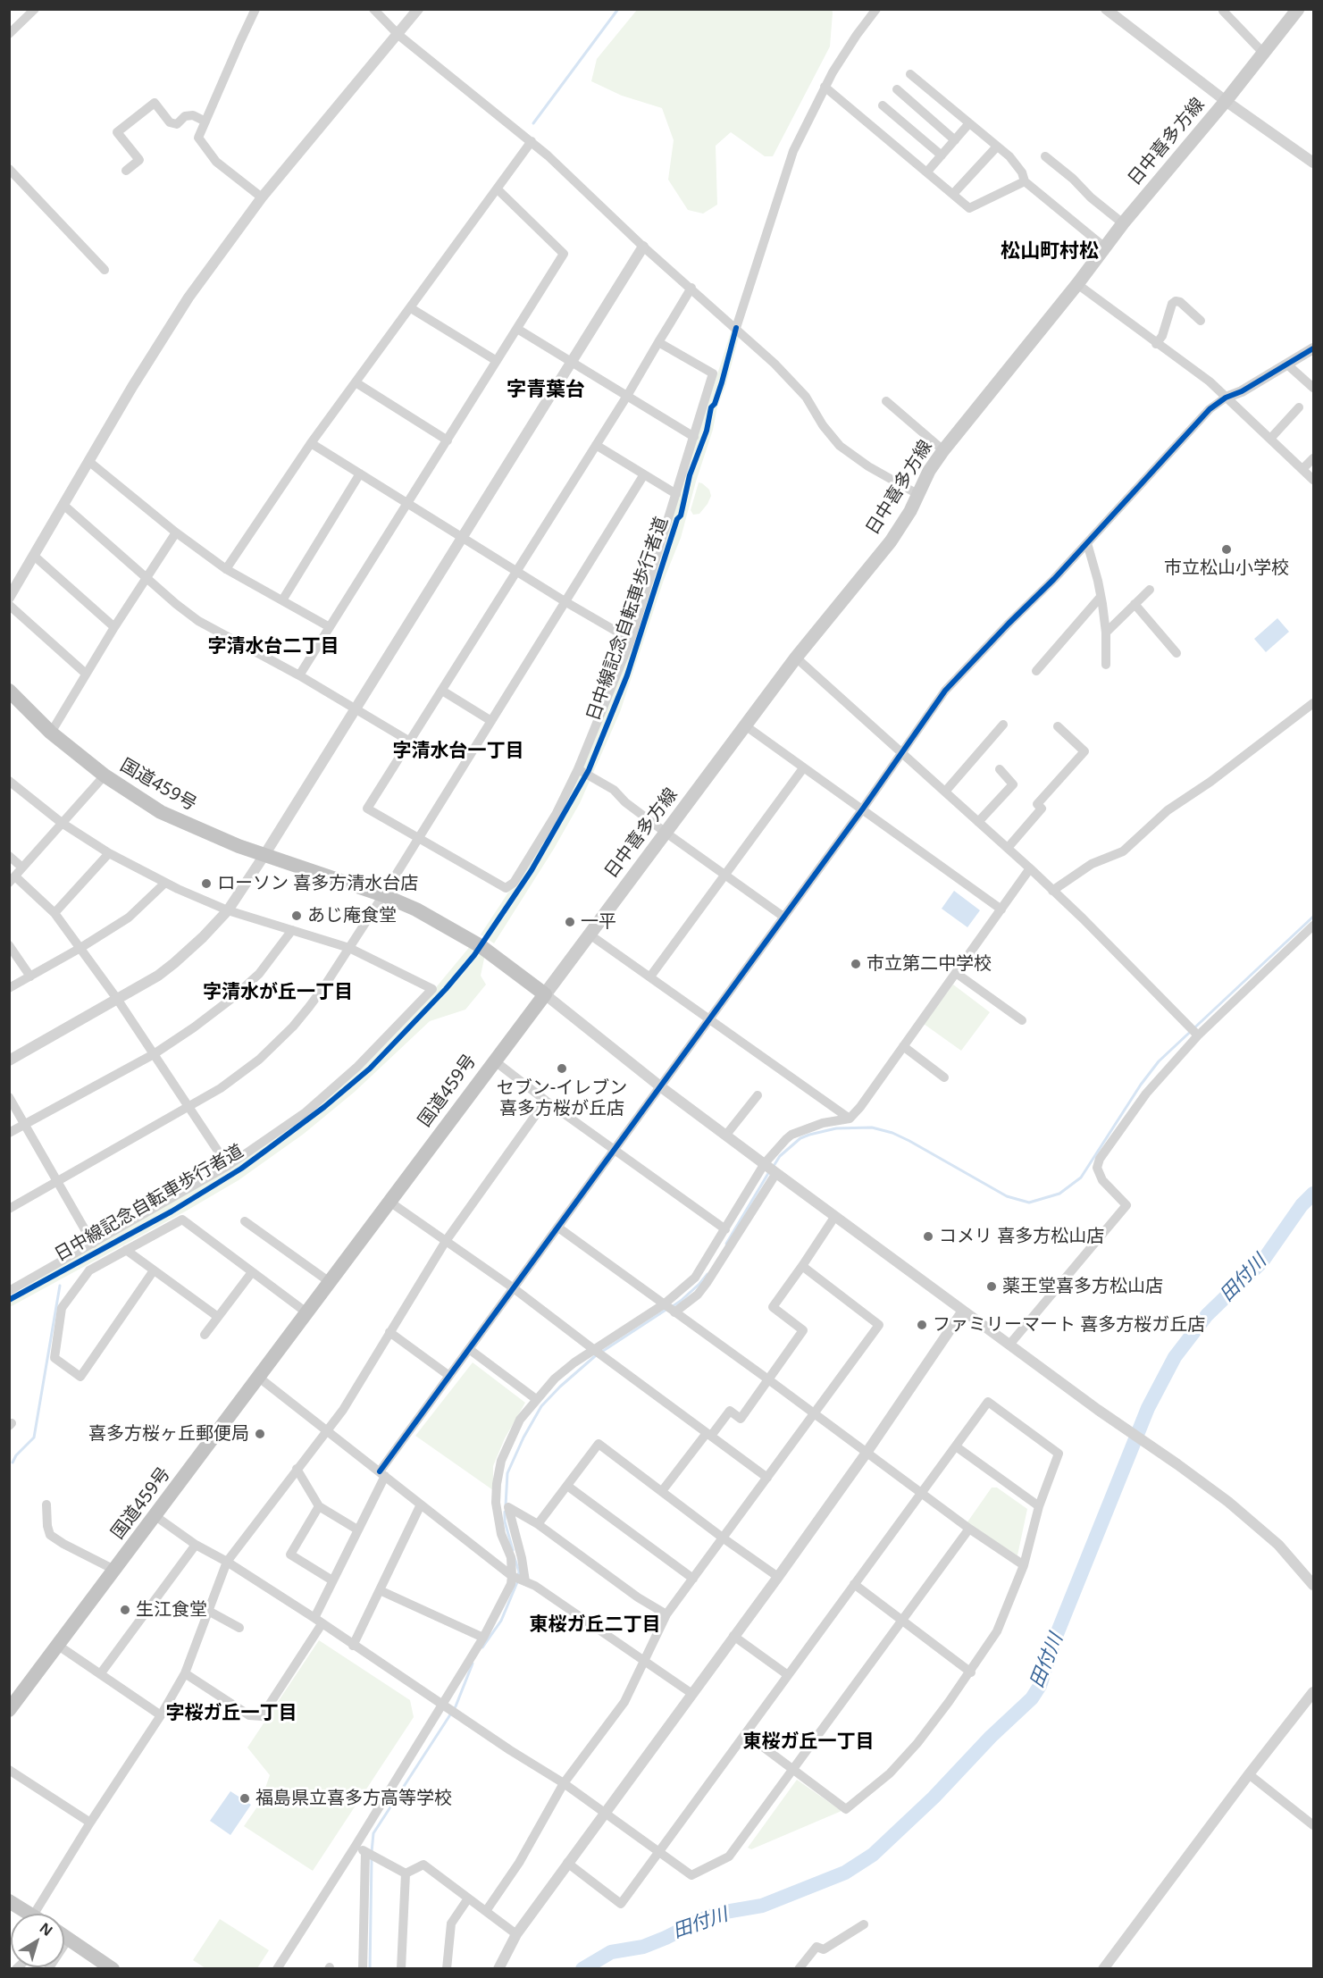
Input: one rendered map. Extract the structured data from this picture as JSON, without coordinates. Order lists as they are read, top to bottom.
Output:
{
  "streets": {
    "highway": ["国道459号"],
    "main road": ["日中喜多方線"],
    "cycle path": ["日中線記念自転車歩行者道"]
  },
  "crossings": [
    ["日中喜多方線", "国道459号"]
  ],
  "districts": [
    "松山町村松",
    "字青葉台",
    "字清水台二丁目",
    "字清水台一丁目",
    "字清水が丘一丁目",
    "東桜ガ丘二丁目",
    "字桜ガ丘一丁目",
    "東桜ガ丘一丁目"
  ],
  "water": ["田付川"],
  "places": [
    "市立松山小学校",
    "ローソン 喜多方清水台店",
    "あじ庵食堂",
    "一平",
    "市立第二中学校",
    "セブン-イレブン 喜多方桜が丘店",
    "コメリ 喜多方松山店",
    "薬王堂喜多方松山店",
    "ファミリーマート 喜多方桜ガ丘店",
    "喜多方桜ヶ丘郵便局",
    "生江食堂",
    "福島県立喜多方高等学校"
  ],
  "north": "top right"
}
